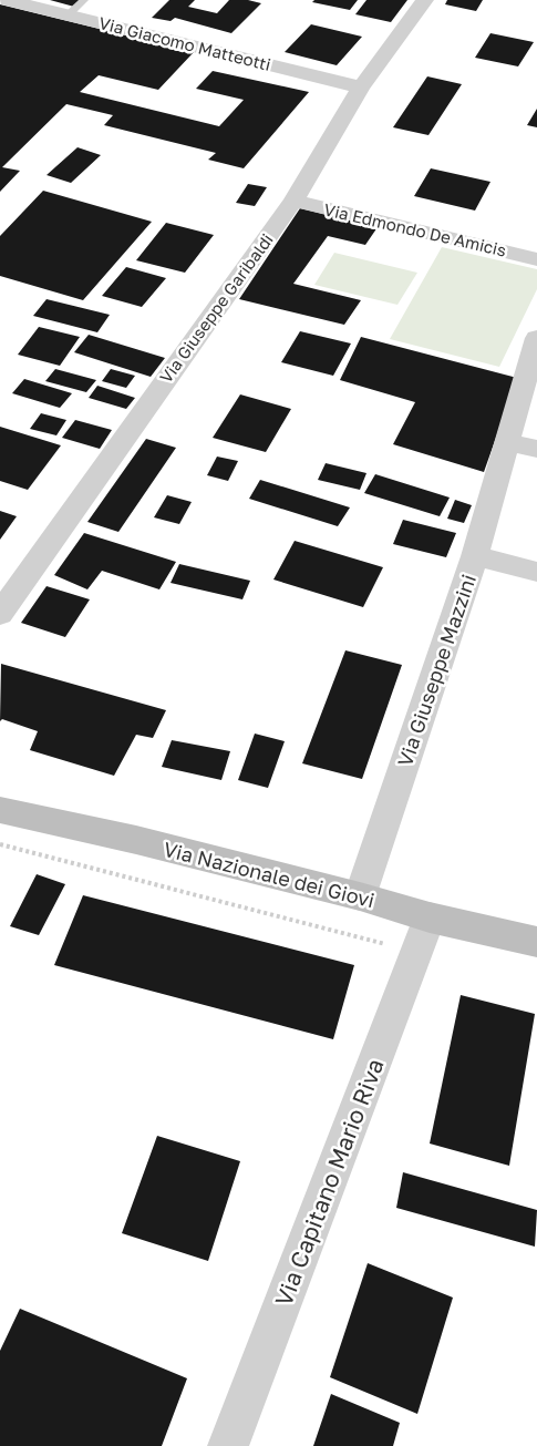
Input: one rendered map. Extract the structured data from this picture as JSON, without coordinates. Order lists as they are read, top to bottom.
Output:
{
  "streets": {
    "main road": ["Via Nazionale dei Giovi"],
    "street": [
      "Via Giacomo Matteotti",
      "Via Edmondo De Amicis",
      "Via Giuseppe Garibaldi",
      "Via Giuseppe Mazzini",
      "Via Capitano Mario Riva"
    ]
  },
  "crossings": [
    ["Via Giacomo Matteotti", "Via Giuseppe Garibaldi"],
    ["Via Edmondo De Amicis", "Via Giuseppe Garibaldi"],
    ["Via Giuseppe Mazzini", "Via Nazionale dei Giovi"],
    ["Via Nazionale dei Giovi", "Via Capitano Mario Riva"]
  ]
}
